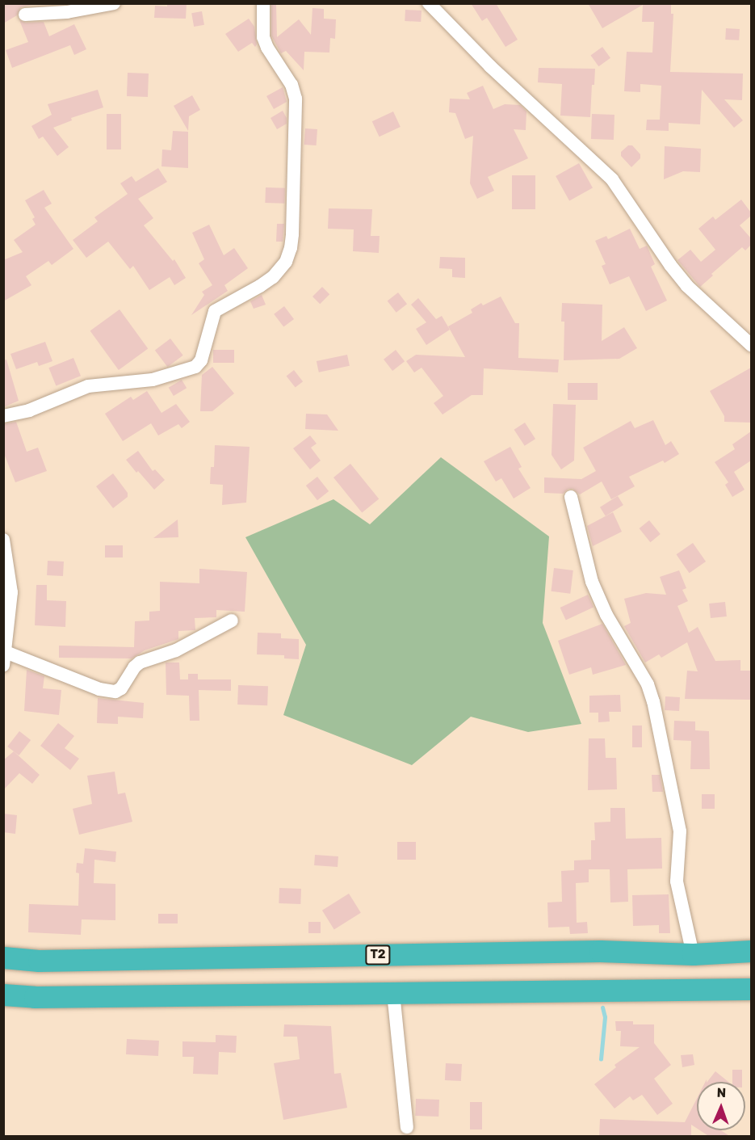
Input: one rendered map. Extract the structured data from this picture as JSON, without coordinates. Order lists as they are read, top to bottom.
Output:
{
  "streets": {
    "highway": ["T2"]
  },
  "north": "top"
}
